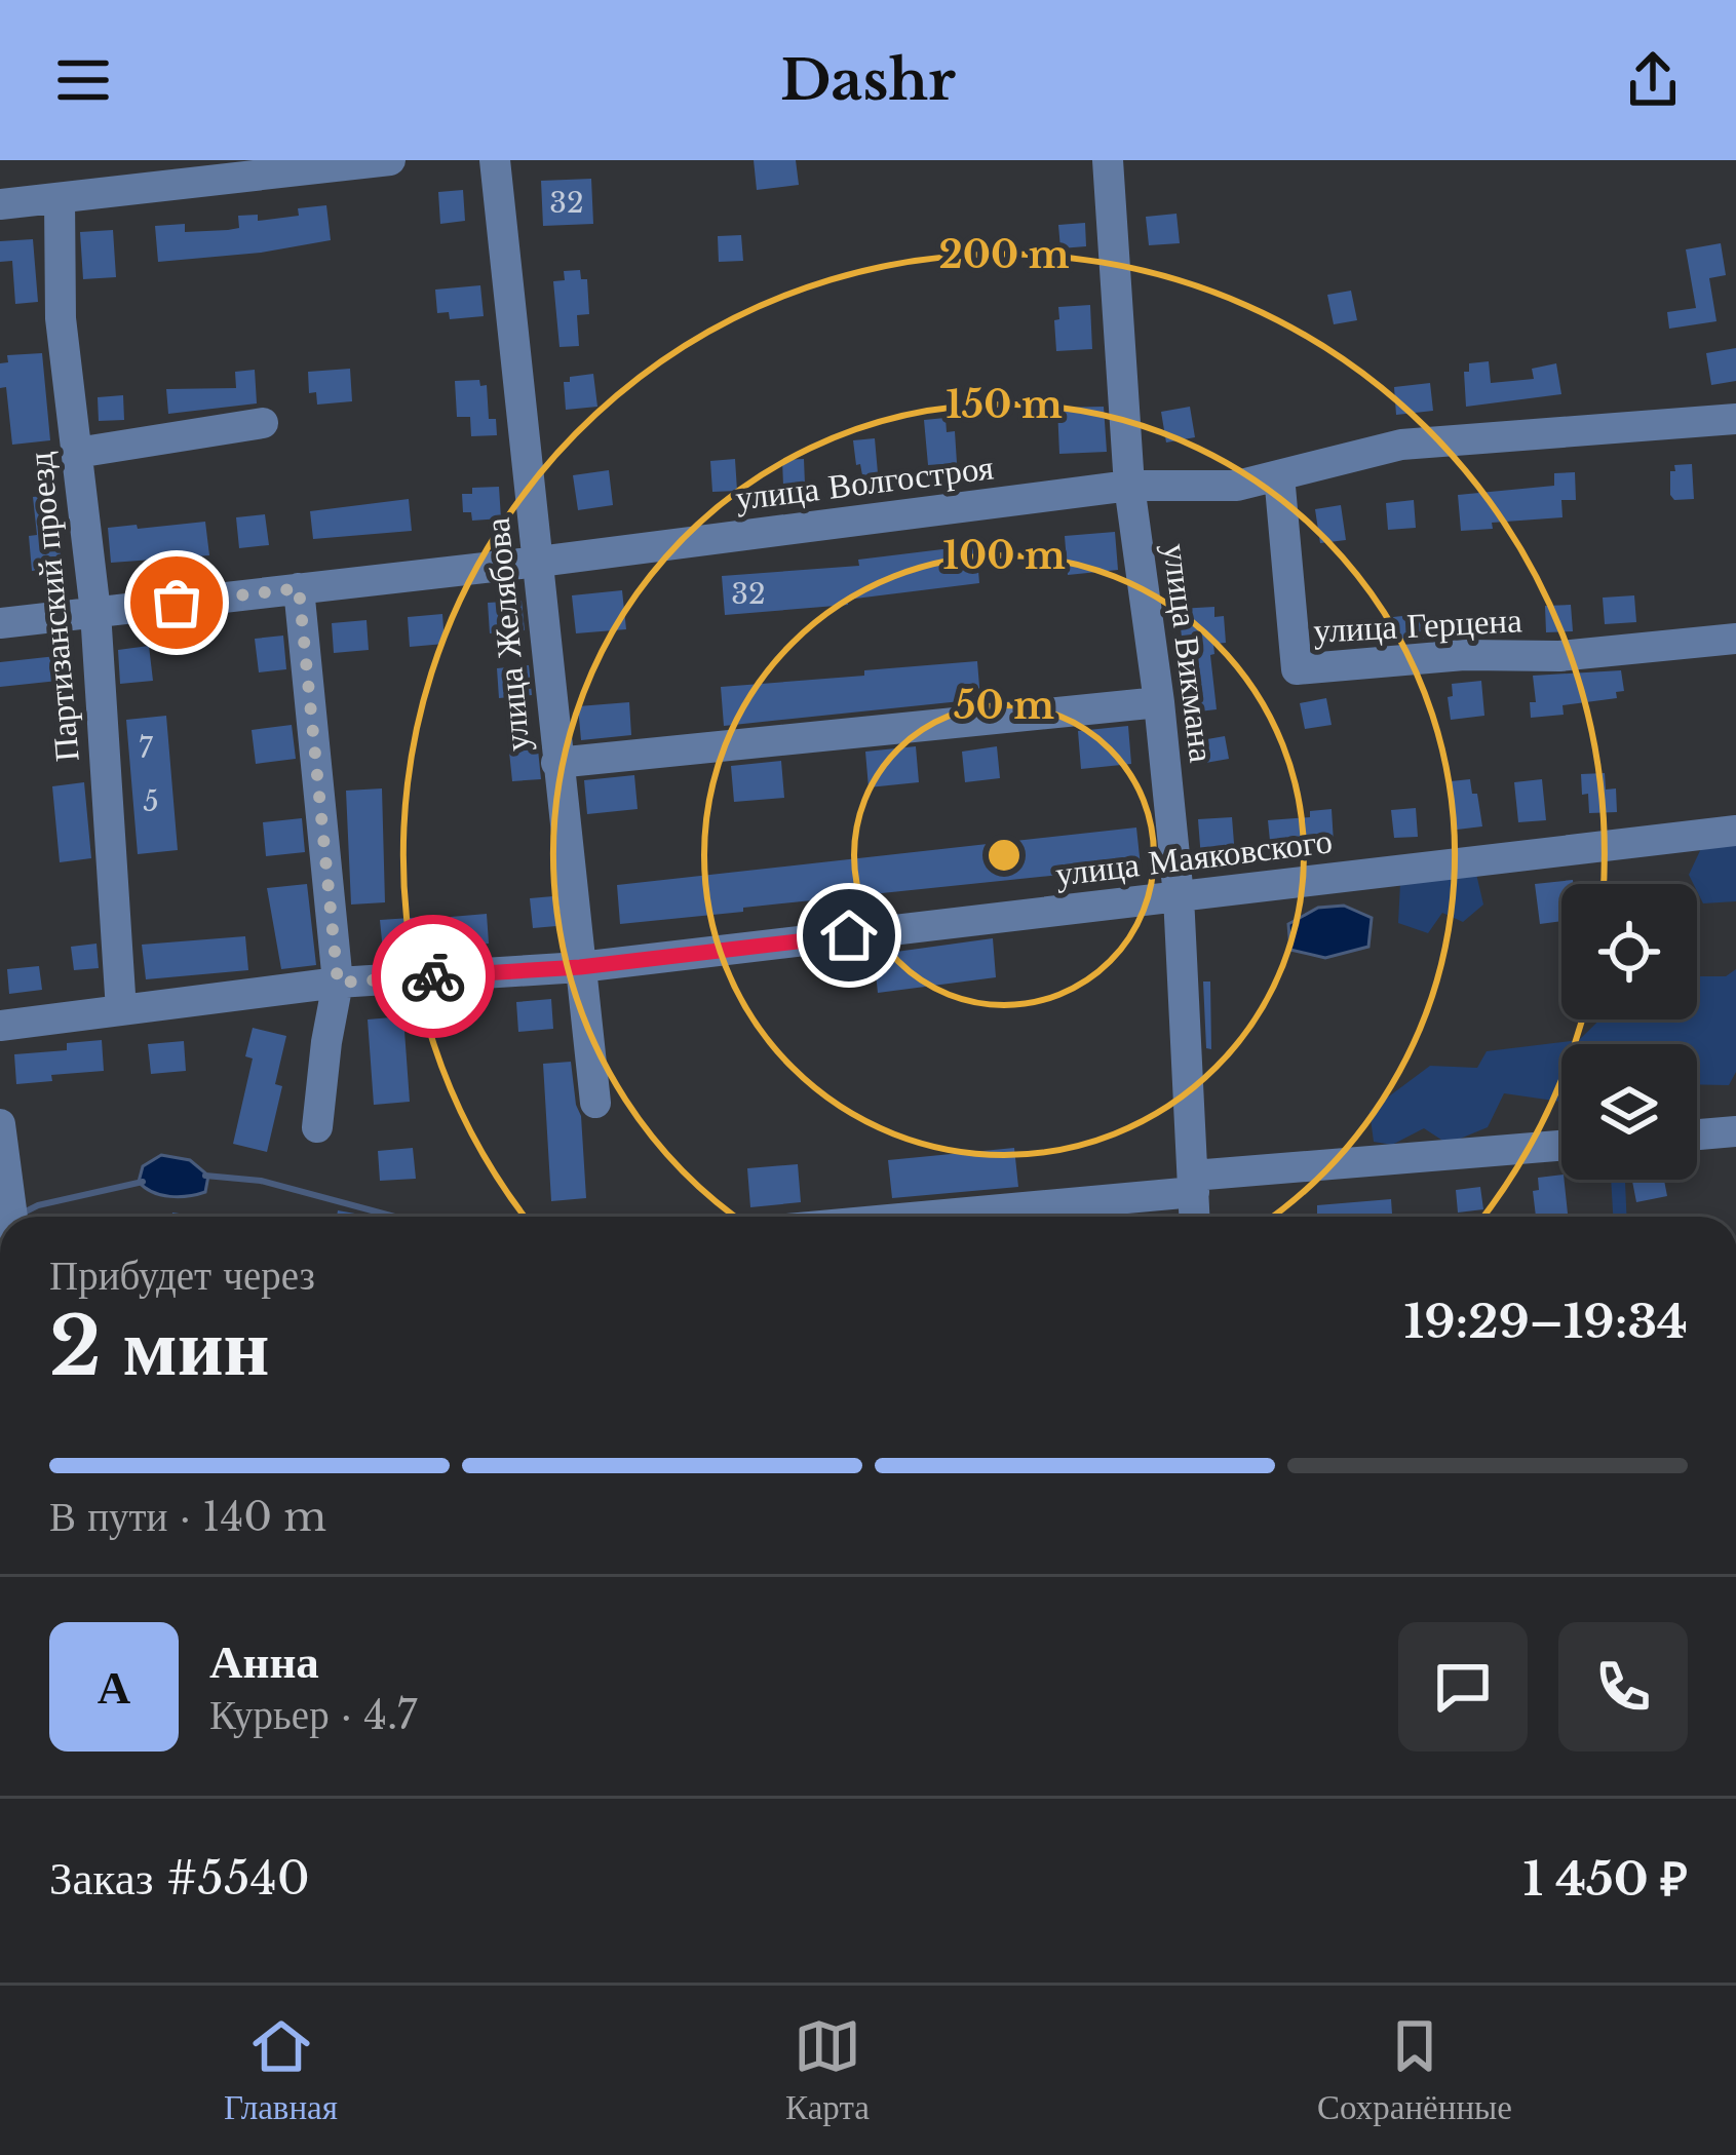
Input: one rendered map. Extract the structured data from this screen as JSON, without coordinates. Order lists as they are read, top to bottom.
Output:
{
  "streets": {
    "street": [
      "улица Волгостроя",
      "Партизанский проезд",
      "улица Герцена",
      "улица Желябова",
      "улица Викмана",
      "улица Маяковского"
    ]
  },
  "crossings": [
    ["улица Волгостроя", "Партизанский проезд"],
    ["улица Волгостроя", "улица Герцена"],
    ["улица Волгостроя", "улица Желябова"],
    ["улица Волгостроя", "улица Викмана"],
    ["Партизанский проезд", "улица Маяковского"],
    ["улица Желябова", "улица Маяковского"],
    ["улица Викмана", "улица Маяковского"]
  ],
  "house_numbers": [
    "32",
    "32",
    "7",
    "5"
  ],
  "page": {
    "header": "Dashr",
    "heading": ["2 мин", "Прибудет через", "19:29–19:34"],
    "panel": [
      "Анна",
      "Курьер · 4.7",
      "Заказ #5540",
      "1 450 ₽"
    ],
    "bar": "В пути · 140 m",
    "round": "А",
    "tabs": ["Главная", "Карта", "Сохранённые"]
  },
  "rings": [
    "200 m",
    "150 m",
    "100 m",
    "50 m"
  ]
}
